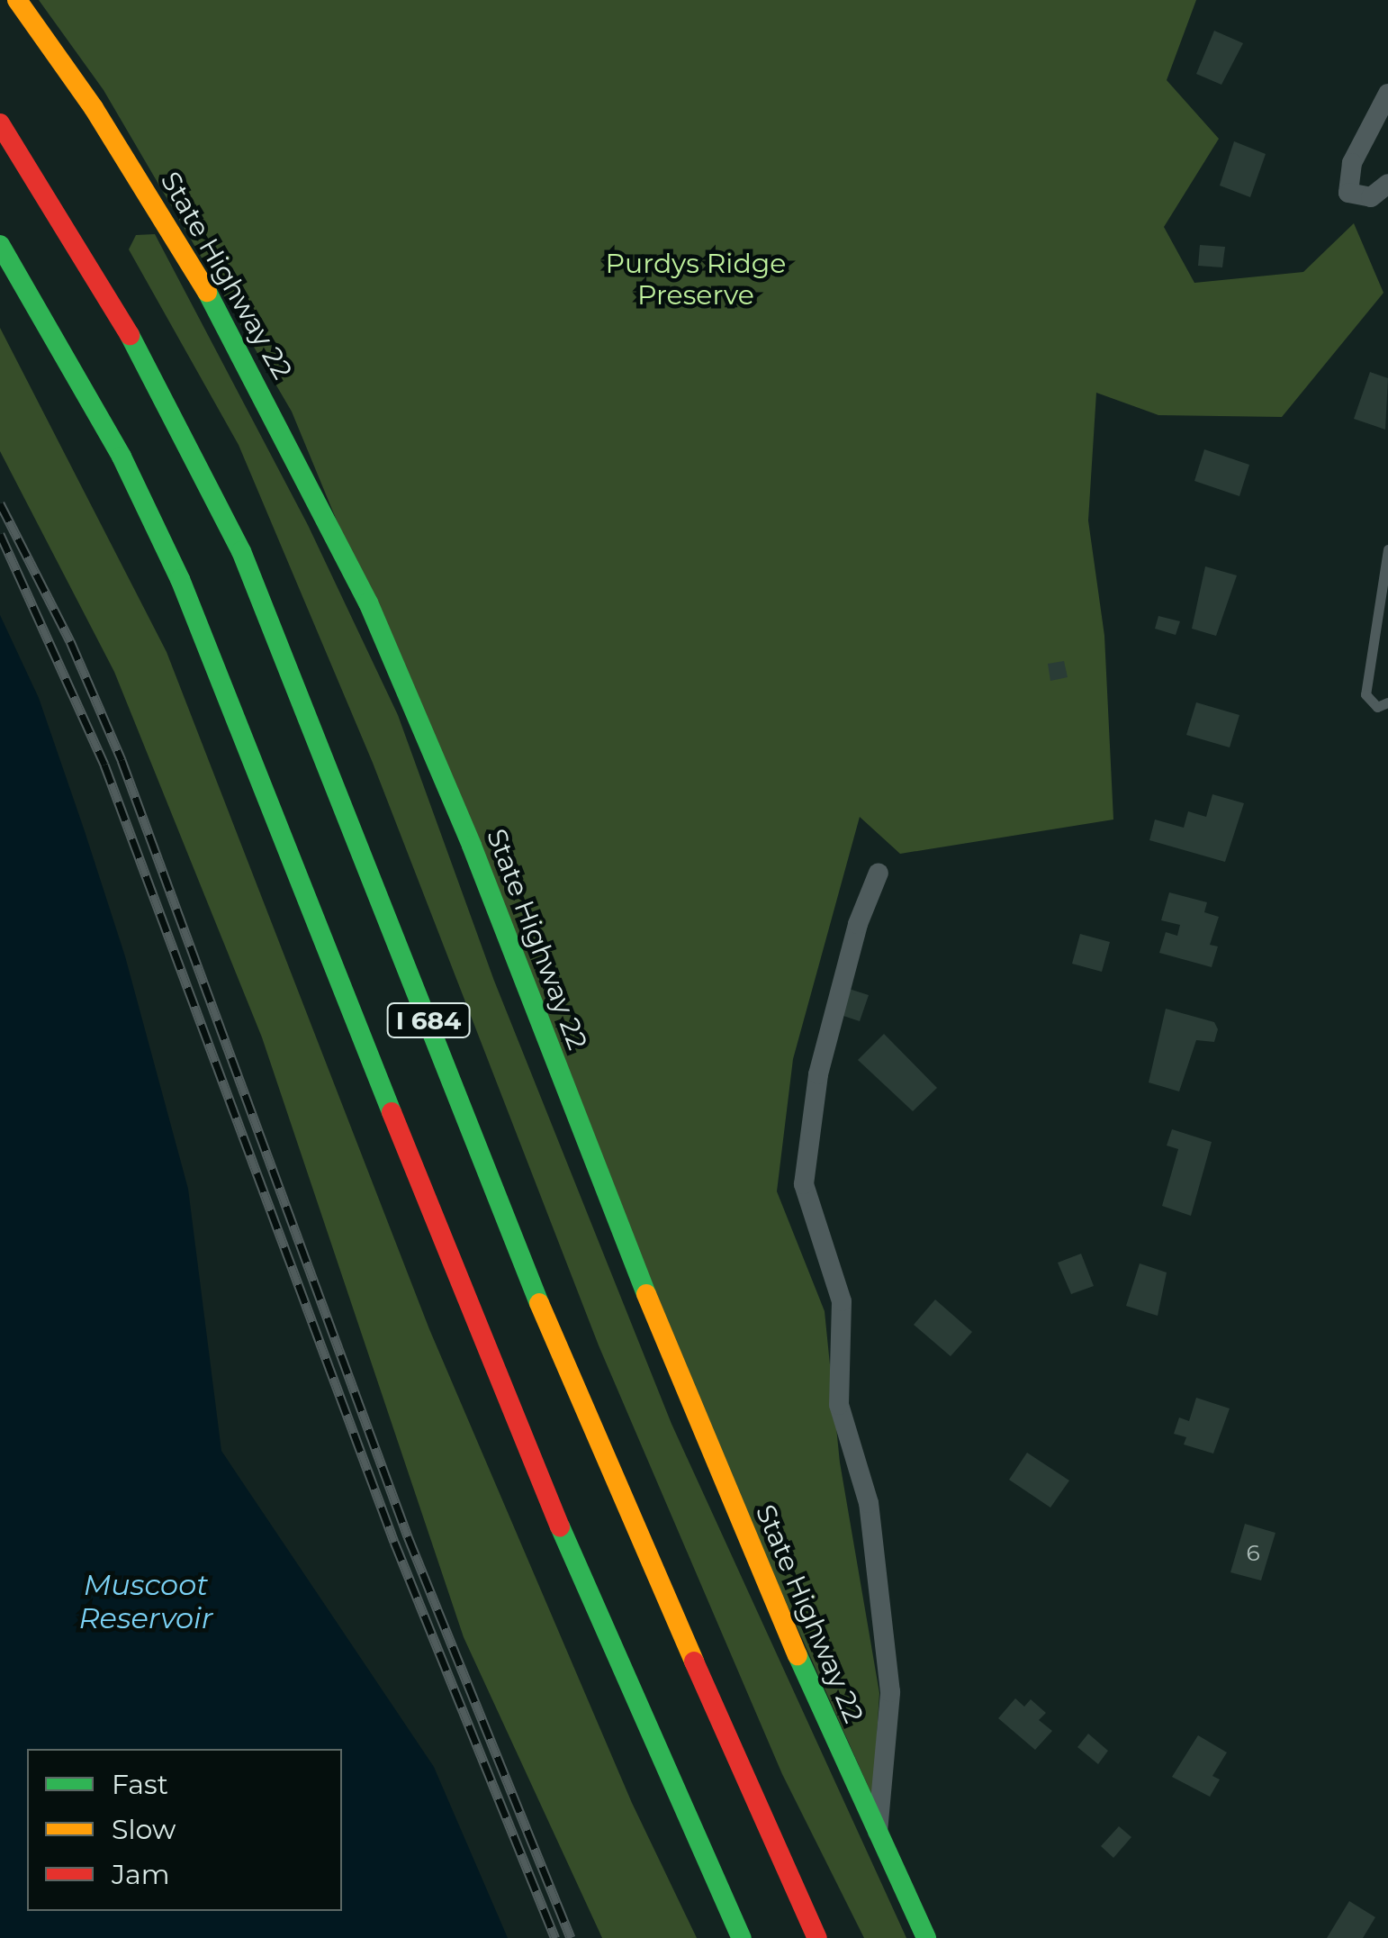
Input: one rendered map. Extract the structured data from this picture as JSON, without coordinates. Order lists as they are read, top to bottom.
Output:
{
  "streets": {
    "main road": ["State Highway 22", "I 684"]
  },
  "water": ["Muscoot Reservoir"],
  "parks": ["Purdys Ridge Preserve"],
  "house_numbers": ["6"],
  "legend": ["Fast", "Slow", "Jam"]
}
